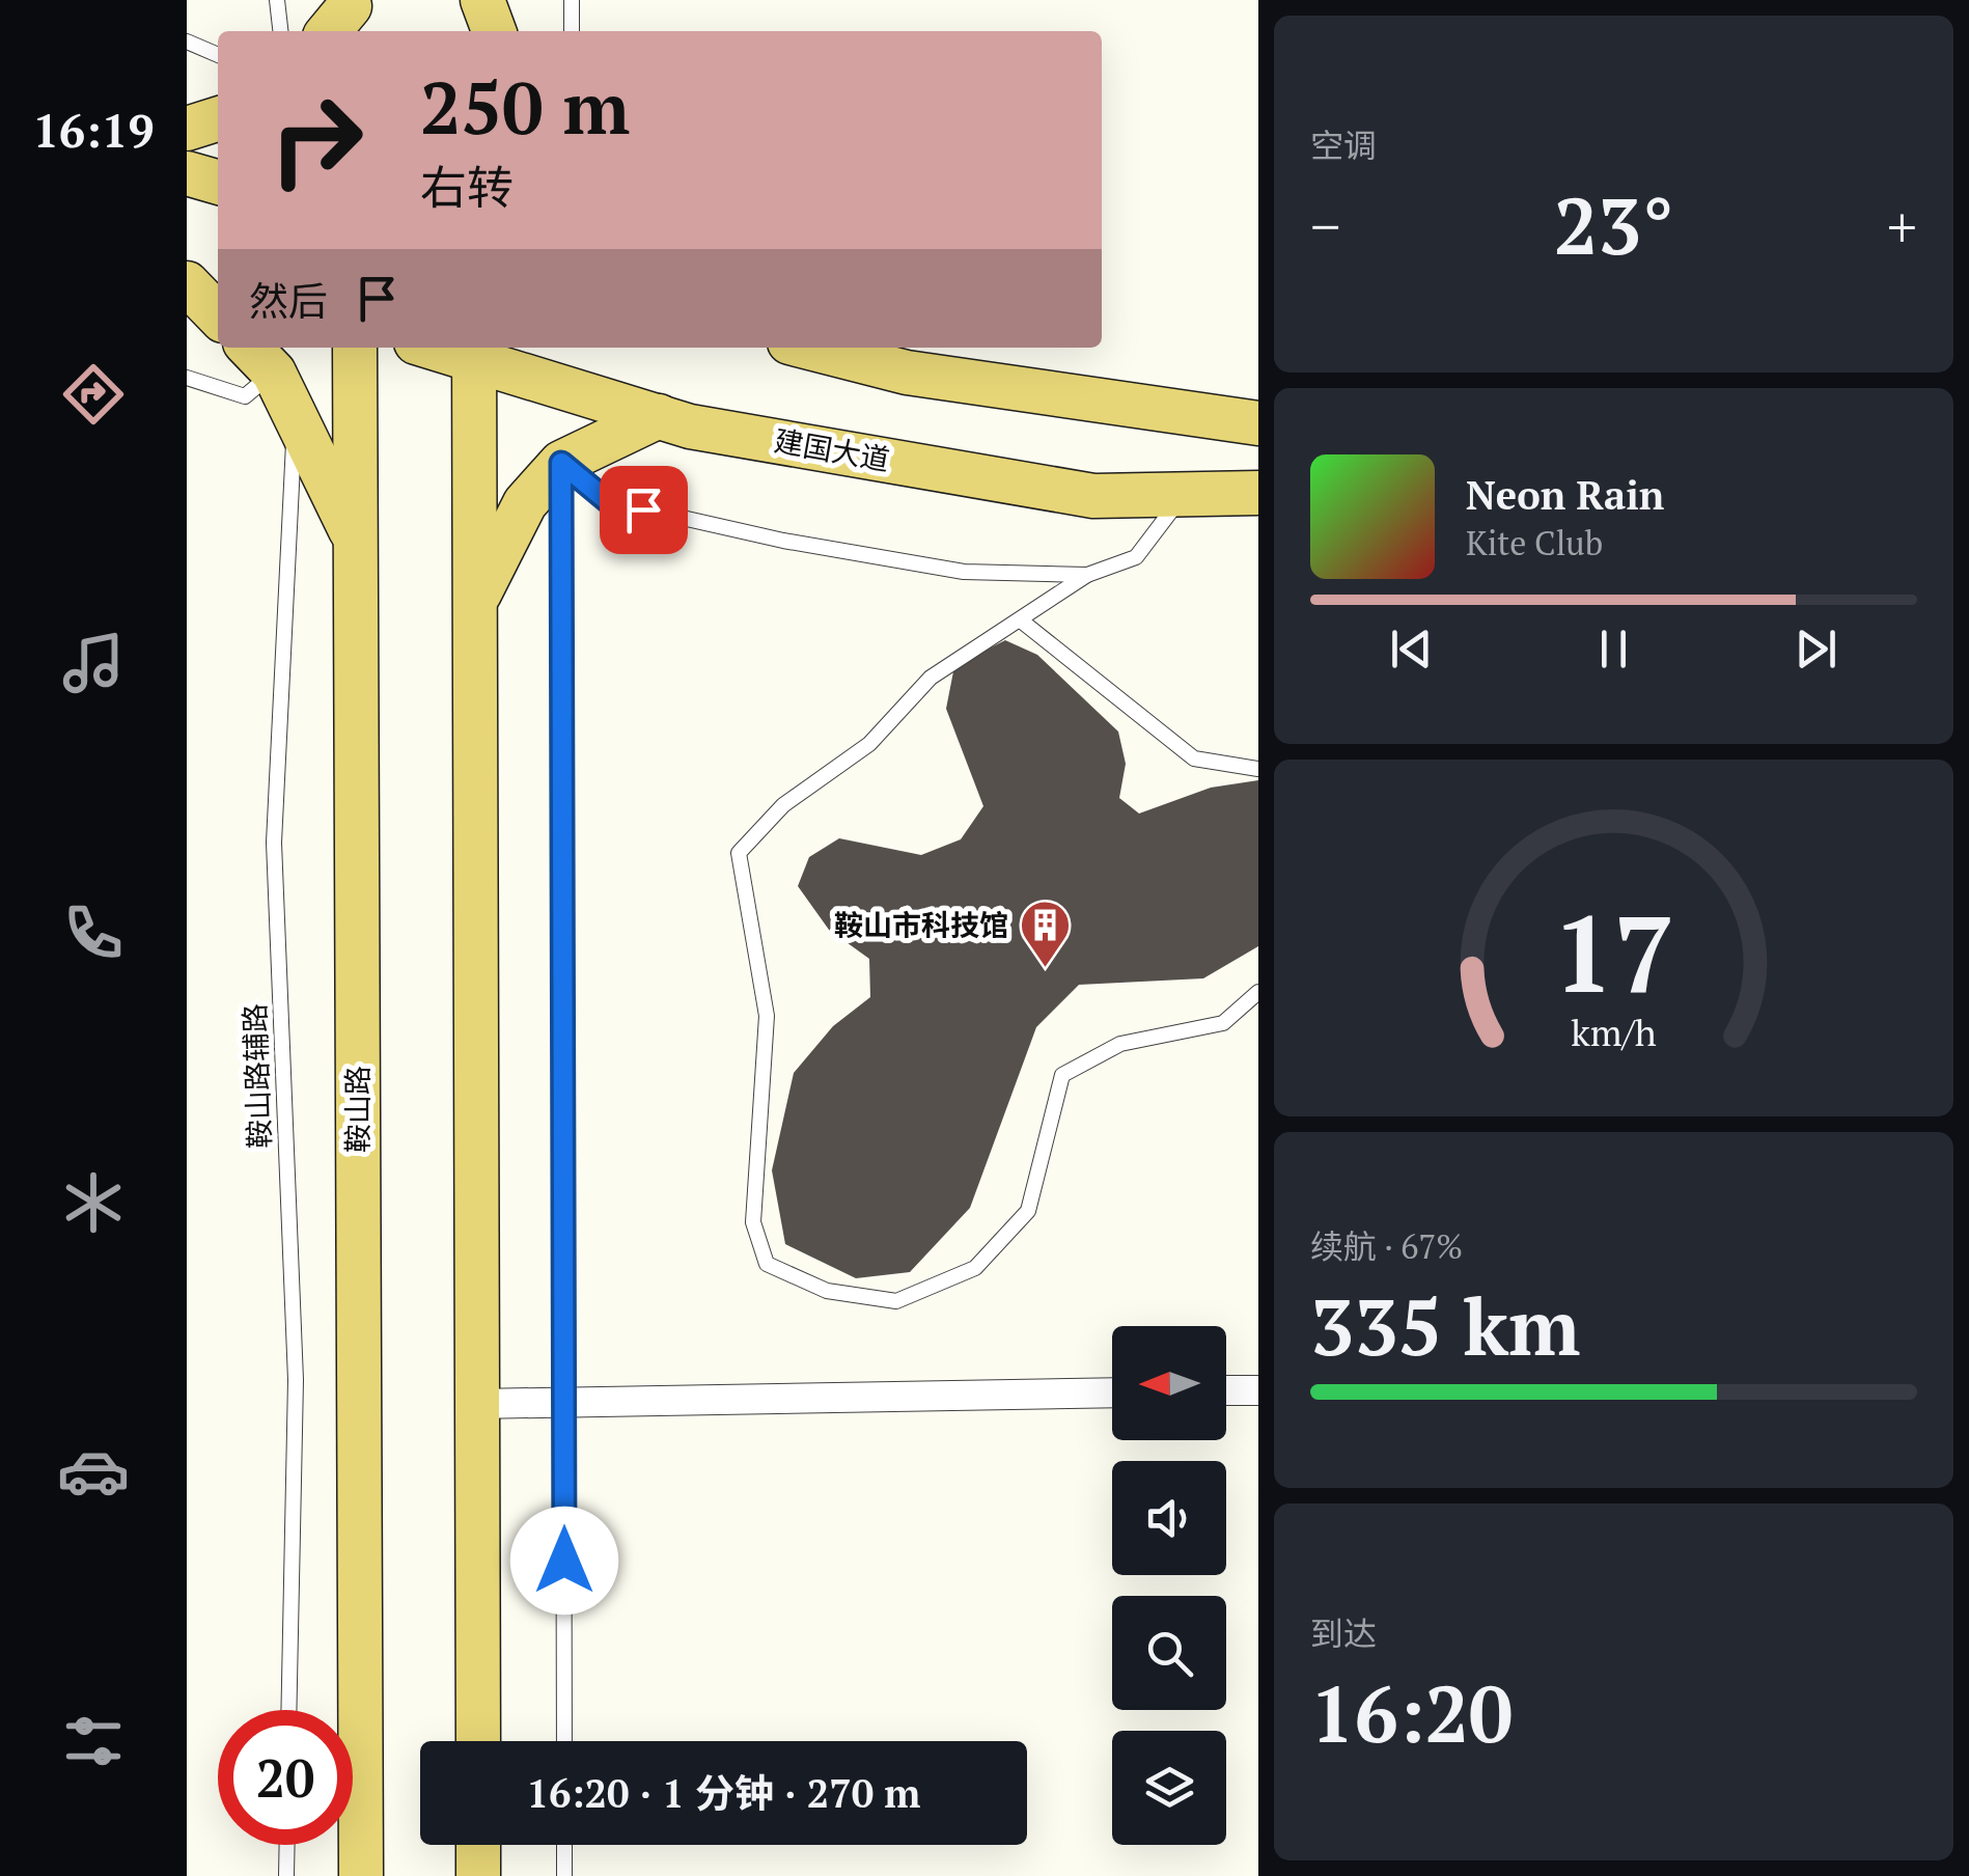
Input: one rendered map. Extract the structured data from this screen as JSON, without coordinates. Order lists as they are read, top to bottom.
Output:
{
  "streets": {
    "main road": ["建国大道", "鞍山路"],
    "lane": ["鞍山路辅路"]
  },
  "places": {
    "building": ["鞍山市科技馆"]
  },
  "north": "left",
  "page": {
    "tabs": "16:19",
    "tile": [
      "空调",
      ["续航 · 67%", "335 km"],
      ["到达", "16:20"]
    ],
    "turn": ["250 m", "右转"],
    "heat": ["−", "23°", "+"],
    "then": "然后",
    "song": ["Neon Rain", "Kite Club"],
    "limit": "20",
    "trip": "16:20 · 1 分钟 · 270 m",
    "gauge": ["17", "km/h"]
  }
}
